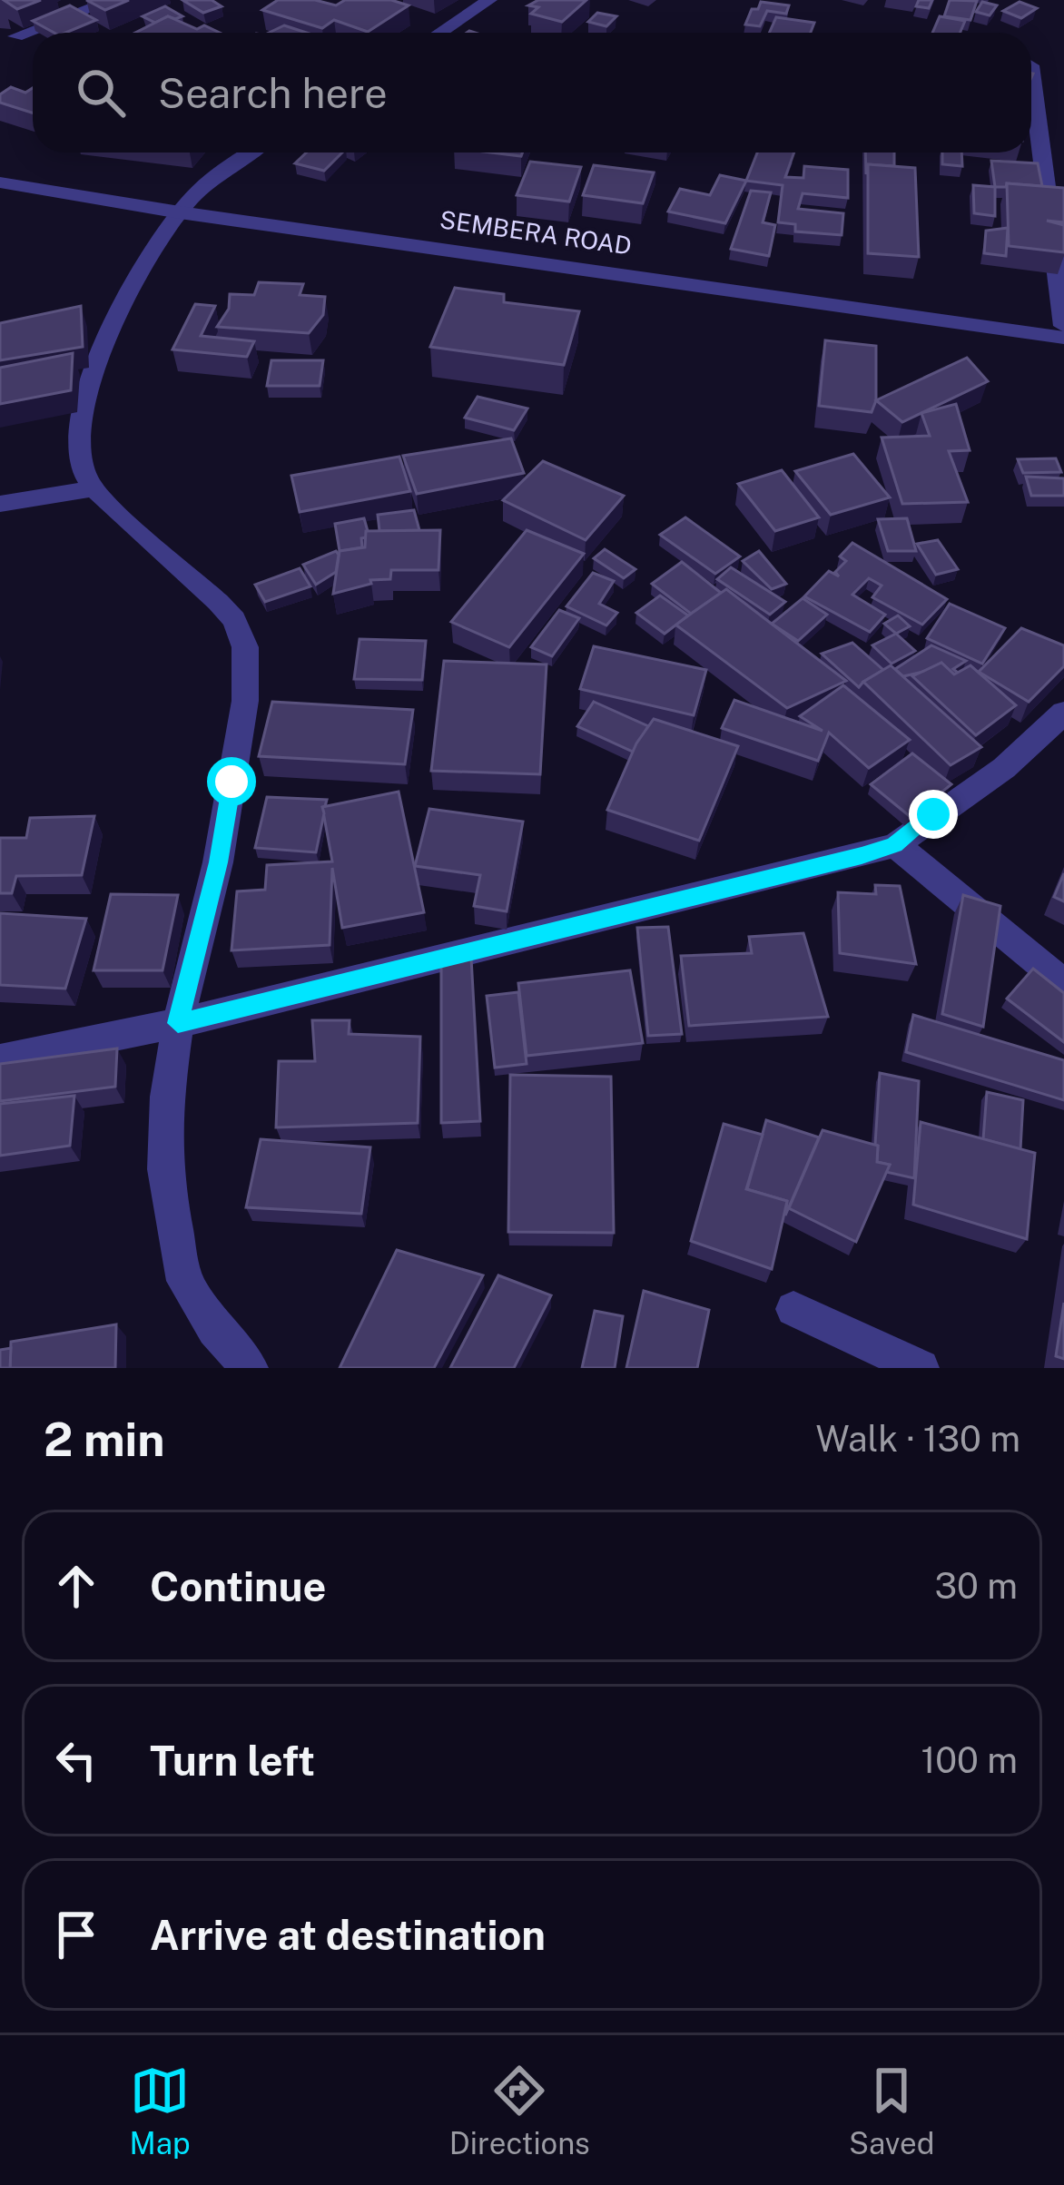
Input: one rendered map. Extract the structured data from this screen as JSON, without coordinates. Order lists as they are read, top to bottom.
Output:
{
  "streets": {
    "street": ["SEMBERA ROAD"]
  },
  "page": {
    "search": "Search here",
    "heading": ["2 min", "Walk · 130 m"],
    "list": [
      ["Continue", "30 m"],
      ["Turn left", "100 m"],
      "Arrive at destination"
    ],
    "nav": ["Map", "Directions", "Saved"]
  }
}
